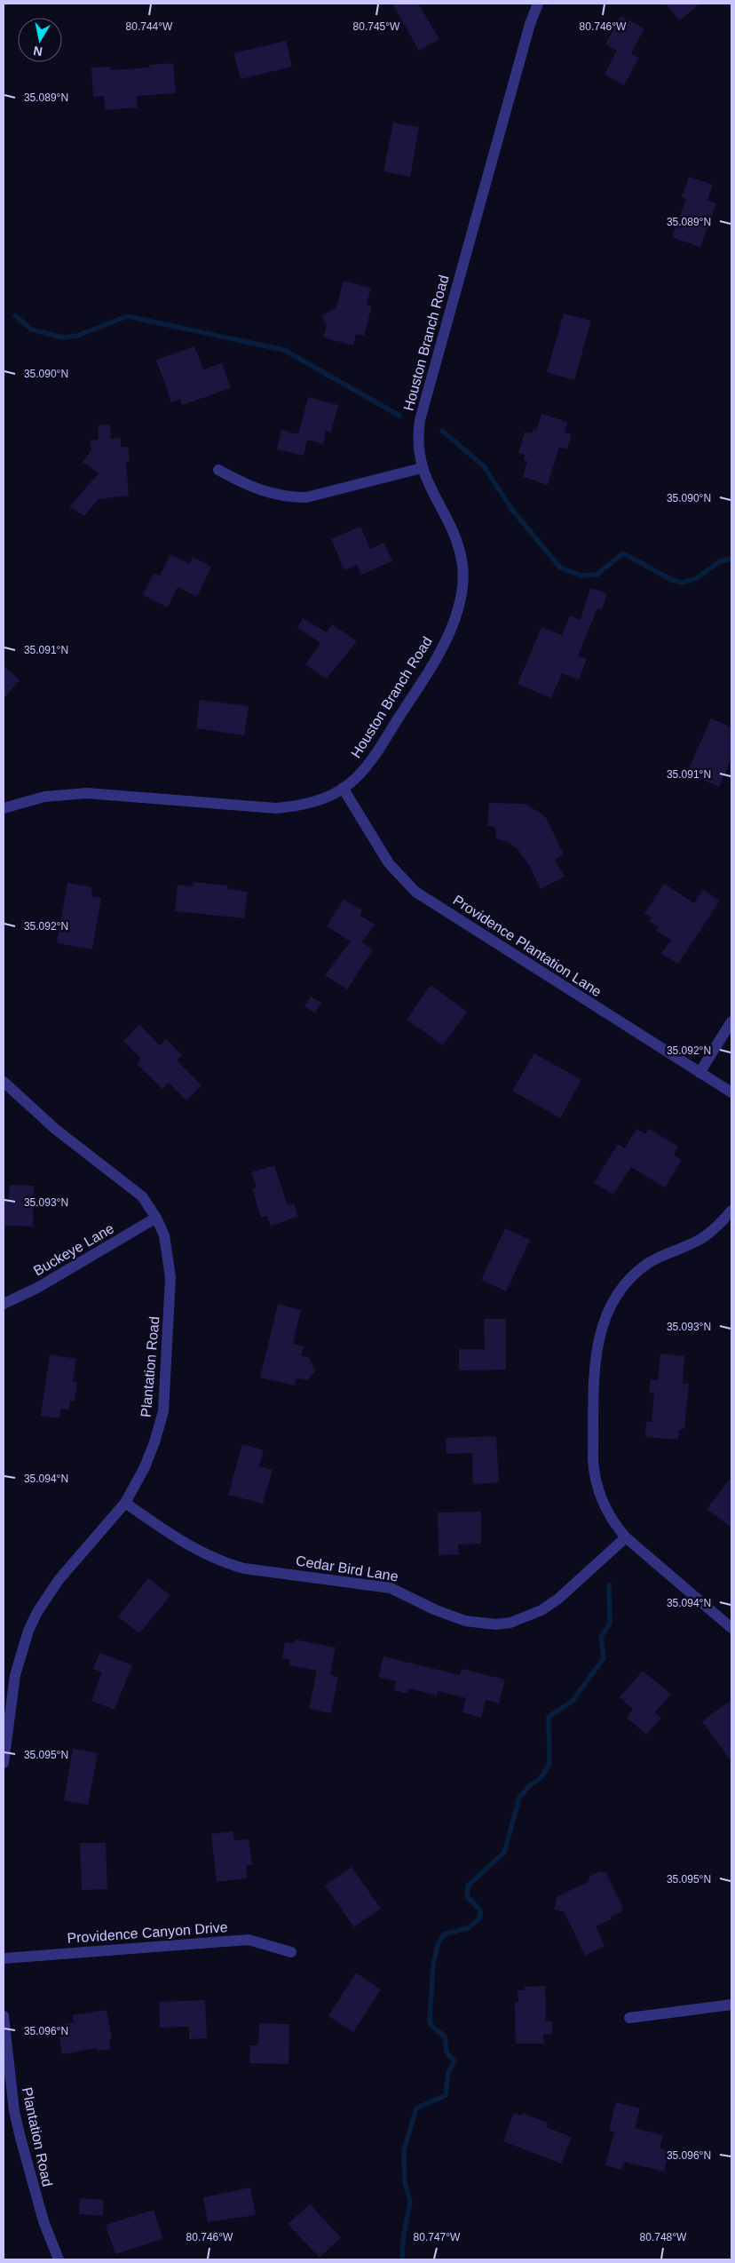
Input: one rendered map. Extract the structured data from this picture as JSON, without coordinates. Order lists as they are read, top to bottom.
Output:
{
  "streets": {
    "street": [
      "Houston Branch Road",
      "Providence Plantation Lane",
      "Buckeye Lane",
      "Plantation Road",
      "Cedar Bird Lane",
      "Providence Canyon Drive"
    ]
  },
  "crossings": [
    ["Houston Branch Road", "Providence Plantation Lane"],
    ["Buckeye Lane", "Plantation Road"],
    ["Plantation Road", "Cedar Bird Lane"]
  ],
  "north": "bottom",
  "coordinates": [
    "80.744°W",
    "80.745°W",
    "80.746°W",
    "35.089°N",
    "35.090°N",
    "35.091°N",
    "35.092°N",
    "35.093°N",
    "35.094°N",
    "35.095°N",
    "35.096°N",
    "80.747°W",
    "80.748°W"
  ]
}
